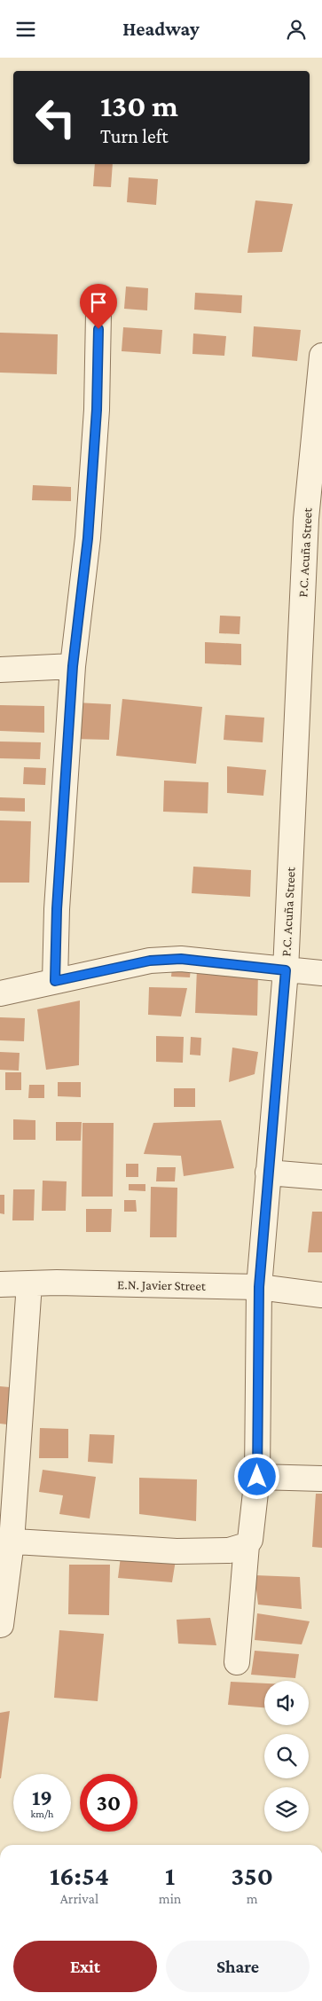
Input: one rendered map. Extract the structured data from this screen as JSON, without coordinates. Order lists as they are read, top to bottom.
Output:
{
  "streets": {
    "street": ["P.C. Acuña Street", "E.N. Javier Street"]
  },
  "crossings": [
    ["P.C. Acuña Street", "E.N. Javier Street"]
  ],
  "page": {
    "header": "Headway",
    "turn": ["130 m", "Turn left"],
    "speed": "19 km/h",
    "limit": "30",
    "eta": [
      "16:54",
      "Arrival",
      "1",
      "min",
      "350",
      "m"
    ],
    "buttons": ["Exit", "Share"]
  }
}
